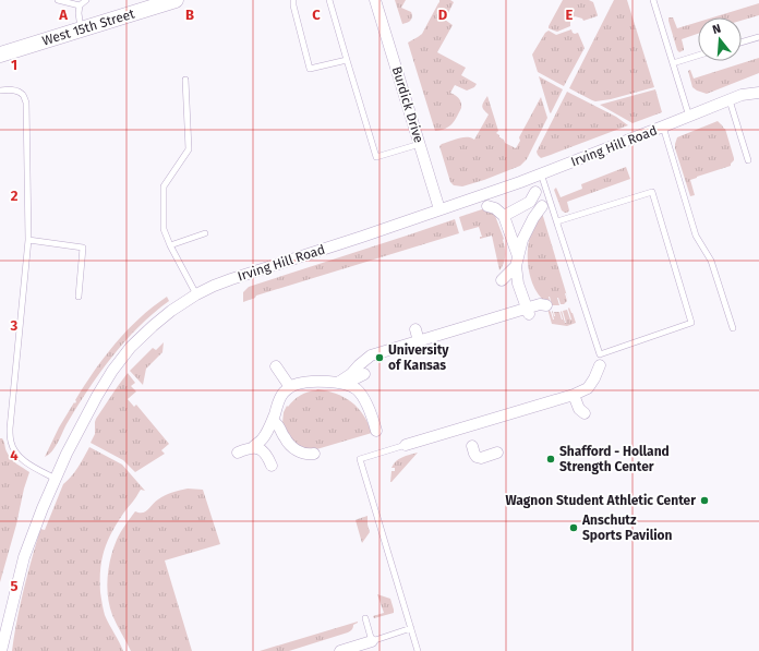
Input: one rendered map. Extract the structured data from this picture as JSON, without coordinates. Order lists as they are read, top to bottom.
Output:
{
  "streets": {
    "street": ["West 15th Street", "Burdick Drive", "Irving Hill Road"]
  },
  "crossings": [
    ["Burdick Drive", "Irving Hill Road"]
  ],
  "places": [
    "University of Kansas",
    "Shafford - Holland Strength Center",
    "Wagnon Student Athletic Center",
    "Anschutz Sports Pavilion"
  ],
  "north": "top",
  "grid": {
    "columns": [
      "A",
      "B",
      "C",
      "D",
      "E"
    ],
    "rows": [
      "1",
      "2",
      "3",
      "4",
      "5"
    ]
  }
}
